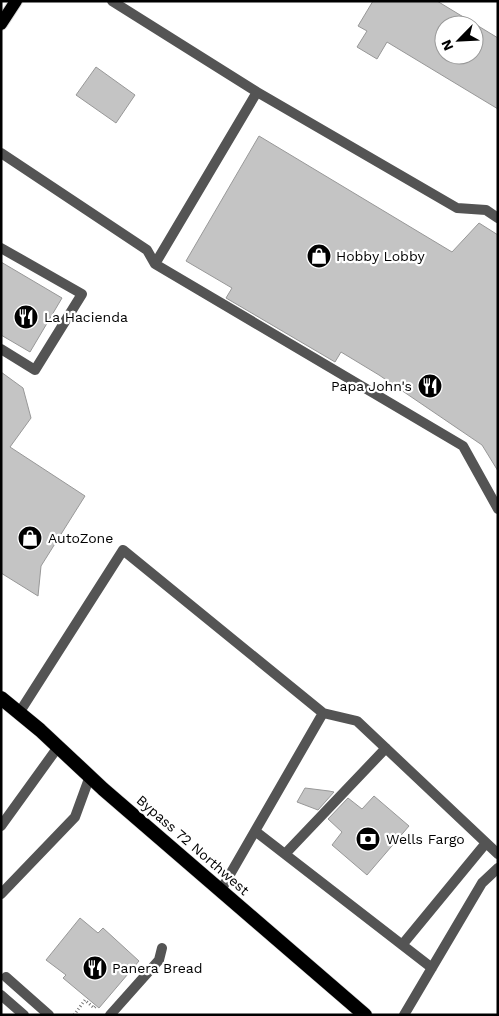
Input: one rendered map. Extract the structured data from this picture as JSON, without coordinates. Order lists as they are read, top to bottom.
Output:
{
  "streets": {
    "highway": ["Bypass 72 Northwest"]
  },
  "places": {
    "shop": ["Hobby Lobby", "AutoZone"],
    "restaurant": ["La Hacienda", "Papa John's", "Panera Bread"],
    "bank": ["Wells Fargo"]
  },
  "north": "bottom left"
}
